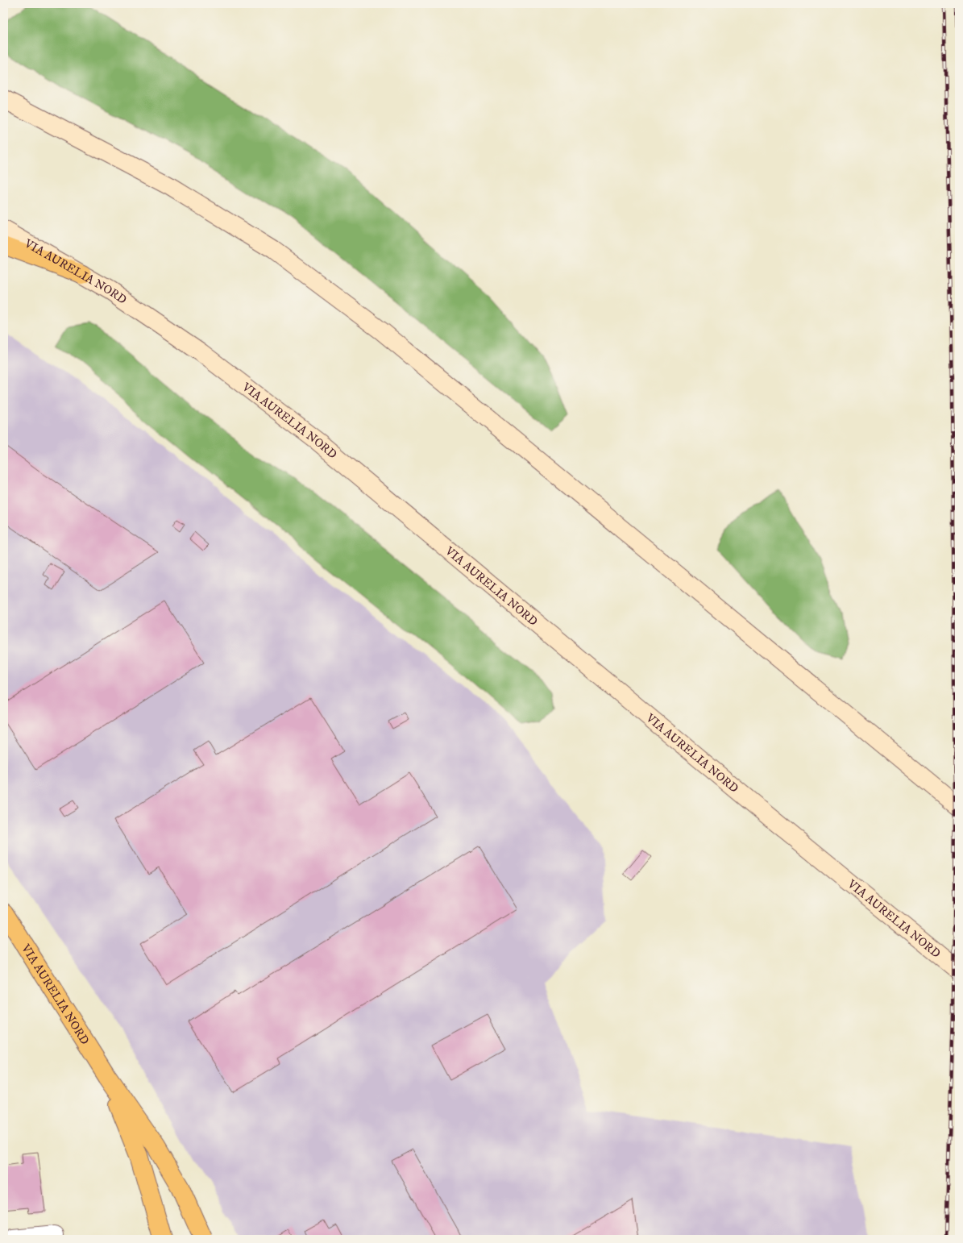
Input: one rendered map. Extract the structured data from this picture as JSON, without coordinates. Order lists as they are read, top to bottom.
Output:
{
  "streets": {
    "main road": ["VIA AURELIA NORD"]
  }
}
